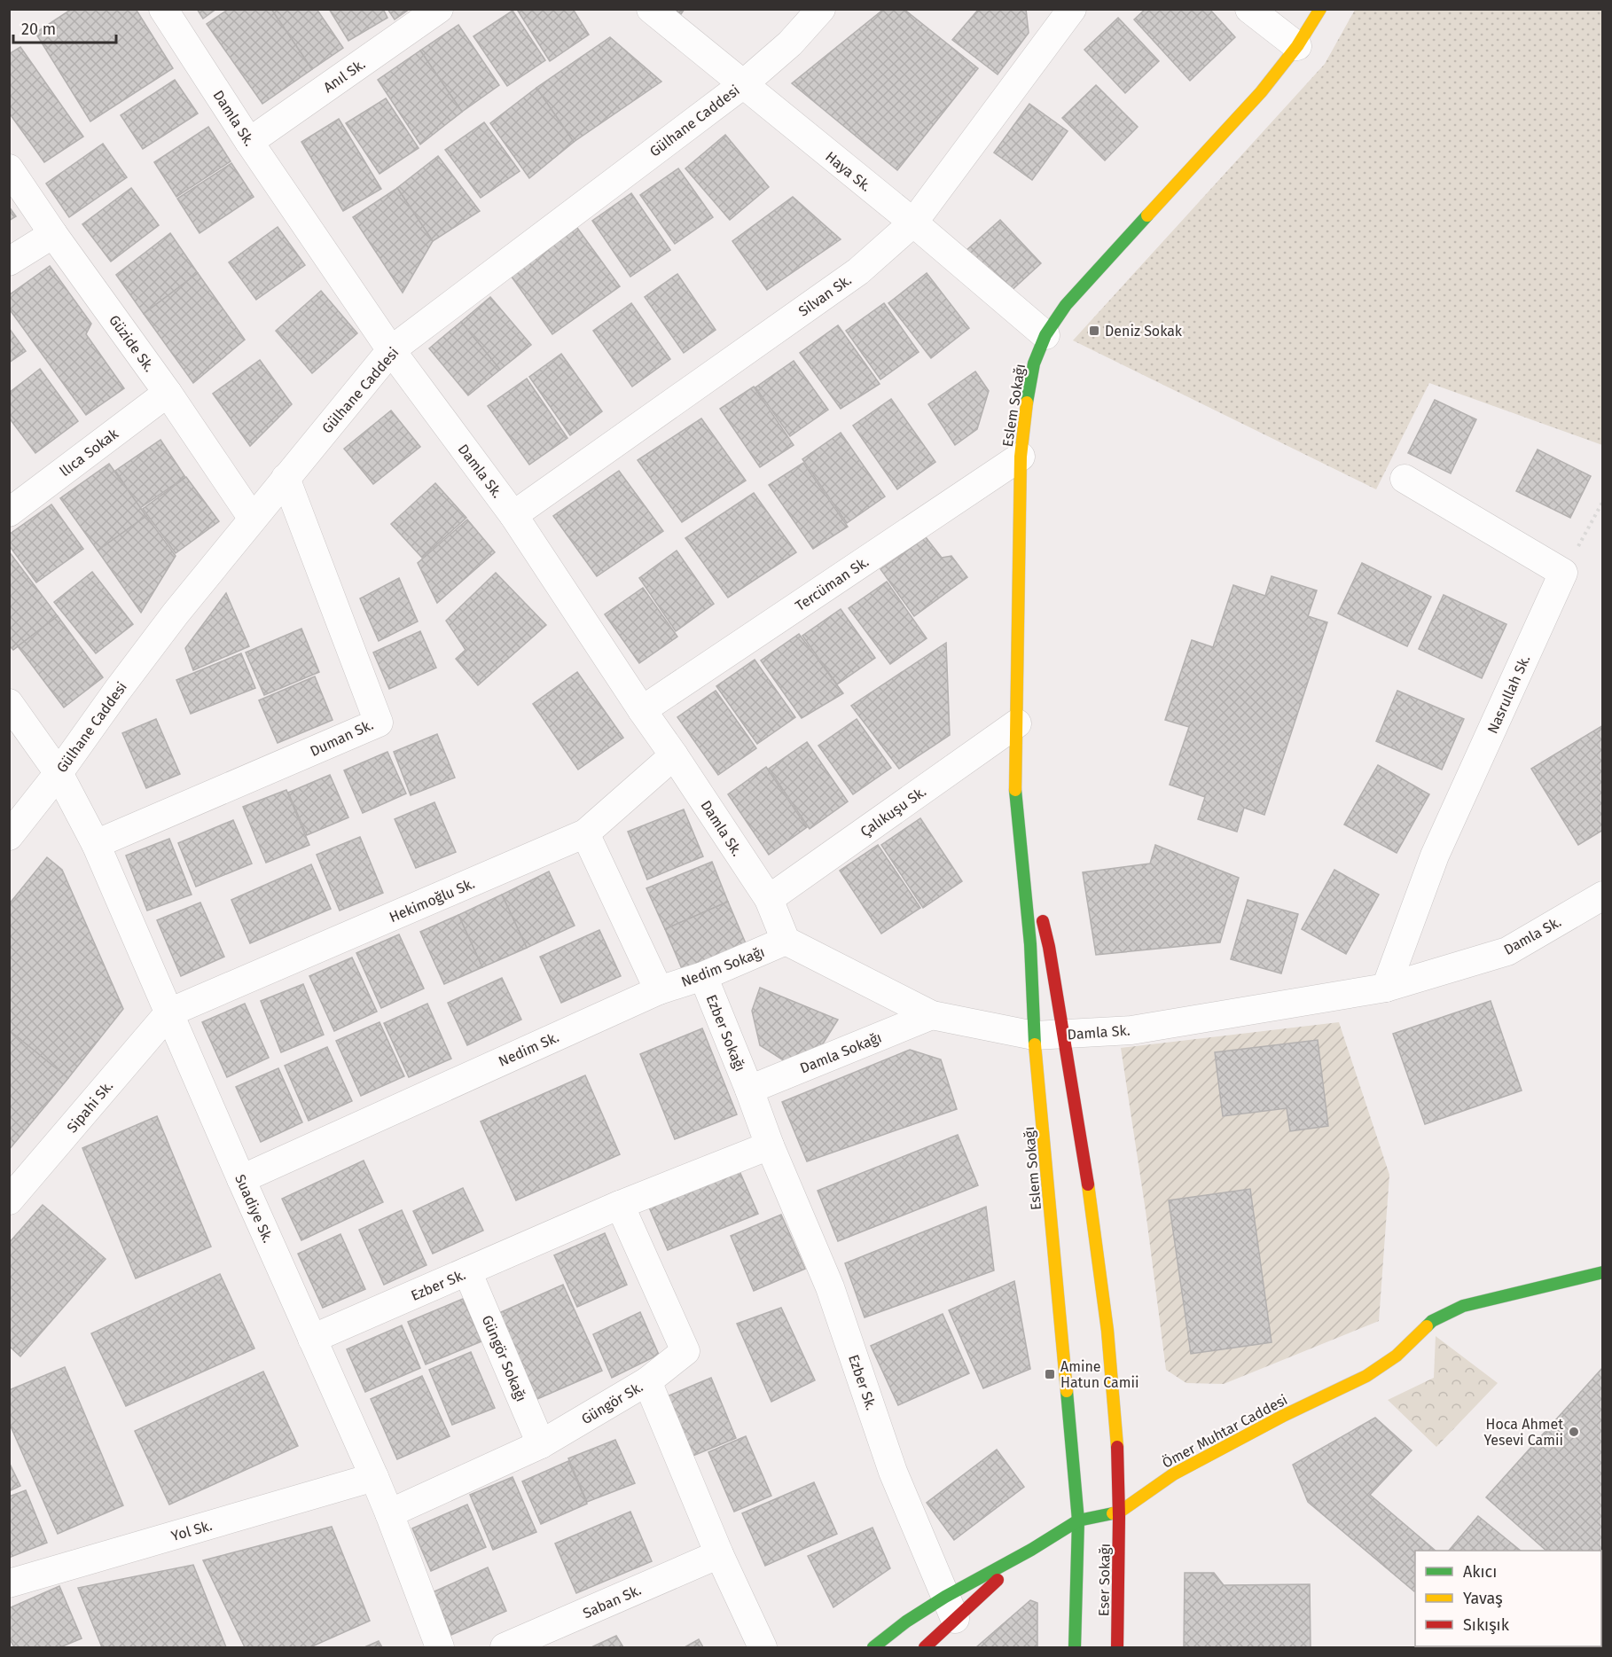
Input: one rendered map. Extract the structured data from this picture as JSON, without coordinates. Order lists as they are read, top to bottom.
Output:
{
  "streets": {
    "street": [
      "Anıl Sk.",
      "Damla Sk.",
      "Gülhane Caddesi",
      "Haya Sk.",
      "Silvan Sk.",
      "Güzide Sk.",
      "Eslem Sokağı",
      "llıca Sokak",
      "Tercüman Sk.",
      "Nasrullah Sk.",
      "Duman Sk.",
      "Çalıkuşu Sk.",
      "Hekimoğlu Sk.",
      "Nedim Sokağı",
      "Ezber Sokağı",
      "Nedim Sk.",
      "Damla Sokağı",
      "Sipahi Sk.",
      "Suadiye Sk.",
      "Ezber Sk.",
      "Güngör Sokağı",
      "Güngör Sk.",
      "Ömer Muhtar Caddesi",
      "Yol Sk.",
      "Eser Sokağı",
      "Saban Sk."
    ]
  },
  "crossings": [
    ["Anıl Sk.", "Damla Sk."],
    ["Damla Sk.", "Gülhane Caddesi"],
    ["Damla Sk.", "Silvan Sk."],
    ["Damla Sk.", "Eslem Sokağı"],
    ["Damla Sk.", "Tercüman Sk."],
    ["Damla Sk.", "Nasrullah Sk."],
    ["Damla Sk.", "Çalıkuşu Sk."],
    ["Damla Sk.", "Hekimoğlu Sk."],
    ["Damla Sk.", "Nedim Sokağı"],
    ["Damla Sk.", "Damla Sokağı"],
    ["Gülhane Caddesi", "Haya Sk."],
    ["Gülhane Caddesi", "Güzide Sk."],
    ["Gülhane Caddesi", "Duman Sk."],
    ["Gülhane Caddesi", "Suadiye Sk."],
    ["Haya Sk.", "Silvan Sk."],
    ["Haya Sk.", "Eslem Sokağı"],
    ["Güzide Sk.", "llıca Sokak"],
    ["Eslem Sokağı", "Tercüman Sk."],
    ["Eslem Sokağı", "Çalıkuşu Sk."],
    ["Eslem Sokağı", "Ömer Muhtar Caddesi"],
    ["Eslem Sokağı", "Eser Sokağı"],
    ["Duman Sk.", "Suadiye Sk."],
    ["Hekimoğlu Sk.", "Sipahi Sk."],
    ["Hekimoğlu Sk.", "Suadiye Sk."],
    ["Nedim Sokağı", "Ezber Sokağı"],
    ["Nedim Sokağı", "Nedim Sk."],
    ["Ezber Sokağı", "Damla Sokağı"],
    ["Ezber Sokağı", "Ezber Sk."],
    ["Nedim Sk.", "Suadiye Sk."],
    ["Damla Sokağı", "Ezber Sk."],
    ["Sipahi Sk.", "Suadiye Sk."],
    ["Suadiye Sk.", "Ezber Sk."],
    ["Suadiye Sk.", "Güngör Sk."],
    ["Suadiye Sk.", "Yol Sk."],
    ["Ezber Sk.", "Güngör Sokağı"],
    ["Ezber Sk.", "Güngör Sk."],
    ["Ezber Sk.", "Ömer Muhtar Caddesi"],
    ["Güngör Sokağı", "Güngör Sk."],
    ["Ömer Muhtar Caddesi", "Eser Sokağı"]
  ],
  "places": {
    "transit": ["Deniz Sokak", "Amine Hatun Camii"],
    "other": ["Hoca Ahmet Yesevi Camii"]
  },
  "legend": ["Akıcı", "Yavaş", "Sıkışık"],
  "scale_bar": "20 m"
}
